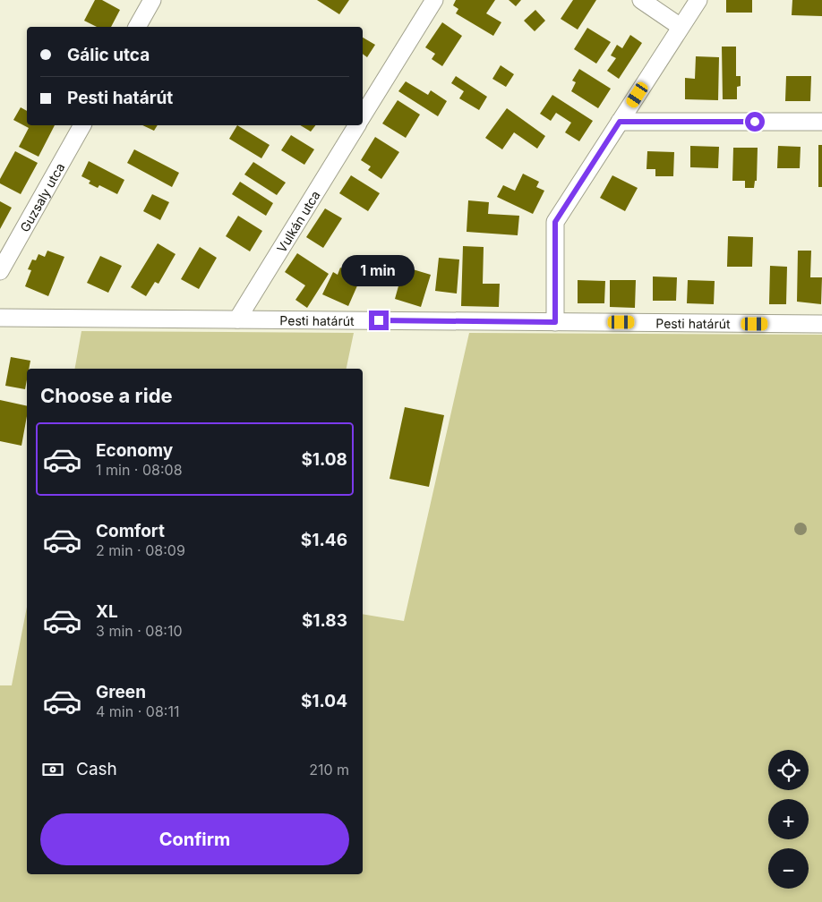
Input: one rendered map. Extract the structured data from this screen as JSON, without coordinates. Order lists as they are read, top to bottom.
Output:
{
  "streets": {
    "street": ["Guzsaly utca", "Vulkán utca", "Pesti határút"]
  },
  "crossings": [
    ["Vulkán utca", "Pesti határút"]
  ],
  "page": {
    "banner": ["Gálic utca", "Pesti határút"],
    "bubble": "1 min",
    "heading": "Choose a ride",
    "list": [
      {
        "name": "Economy",
        "note": "1 min · 08:08",
        "value": "$1.08"
      },
      {
        "name": "Comfort",
        "note": "2 min · 08:09",
        "value": "$1.46"
      },
      {
        "name": "XL",
        "note": "3 min · 08:10",
        "value": "$1.83"
      },
      {
        "name": "Green",
        "note": "4 min · 08:11",
        "value": "$1.04"
      }
    ],
    "pay": ["Cash", "210 m"],
    "map_buttons": ["+", "−"],
    "buttons": "Confirm"
  }
}
